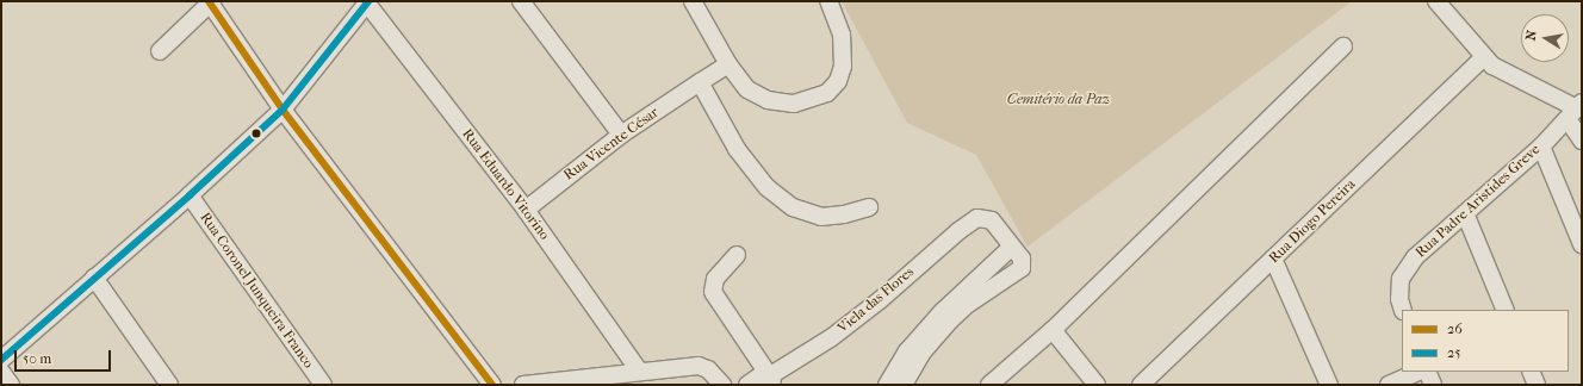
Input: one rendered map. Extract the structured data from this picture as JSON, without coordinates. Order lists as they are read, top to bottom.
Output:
{
  "streets": {
    "street": [
      "Rua Vicente César",
      "Rua Eduardo Vitorino",
      "Rua Padre Aristides Greve",
      "Rua Diogo Pereira",
      "Rua Coronel Junqueira Franco",
      "Viela das Flores"
    ]
  },
  "crossings": [
    ["Rua Vicente César", "Rua Eduardo Vitorino"]
  ],
  "parks": ["Cemitério da Paz"],
  "lines": ["transit line 26", "transit line 25"],
  "legend": ["26", "25"],
  "scale_bar": "50 m",
  "north": "left"
}
